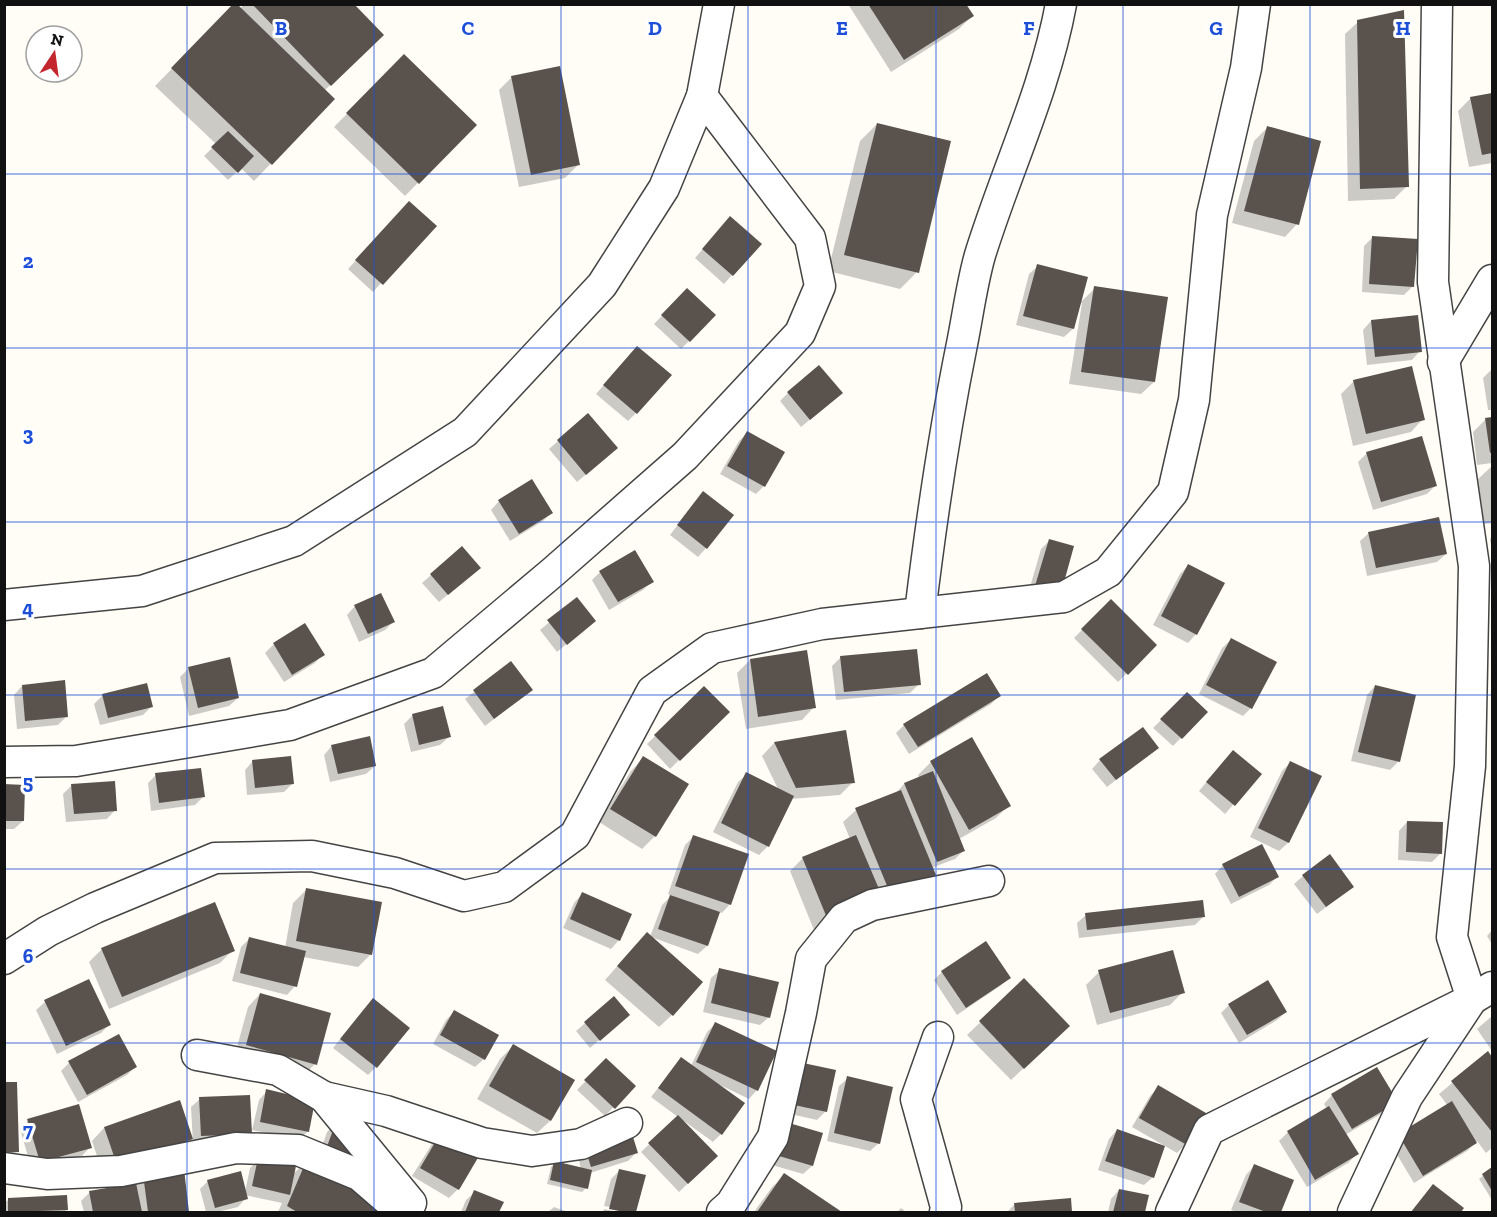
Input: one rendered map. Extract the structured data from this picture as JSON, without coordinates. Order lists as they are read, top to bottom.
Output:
{
  "north": "top",
  "grid": {
    "columns": [
      "B",
      "C",
      "D",
      "E",
      "F",
      "G",
      "H"
    ],
    "rows": [
      "2",
      "3",
      "4",
      "5",
      "6",
      "7"
    ]
  }
}
